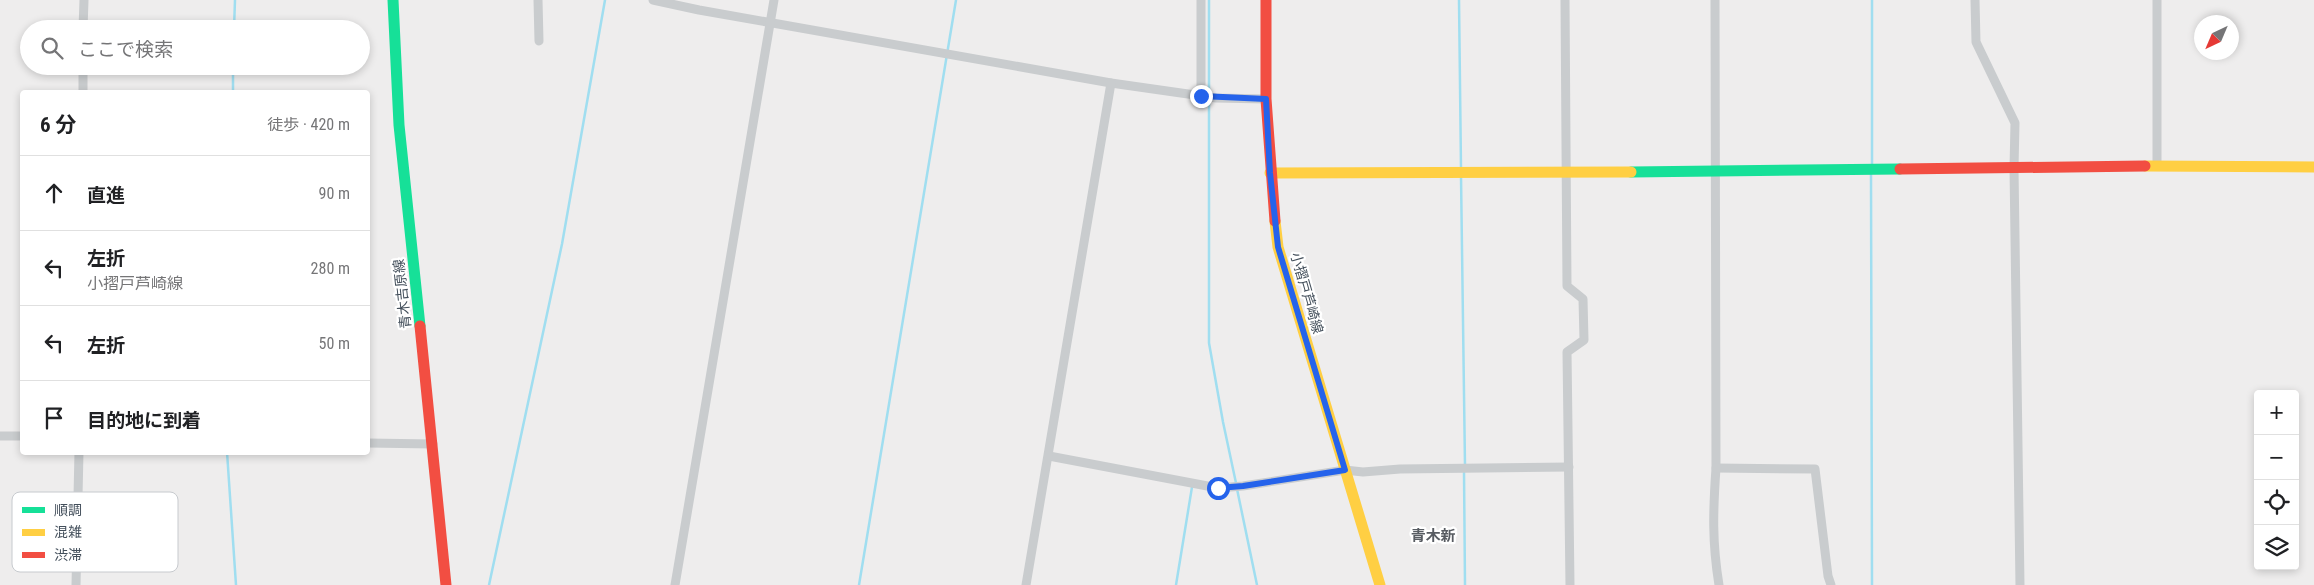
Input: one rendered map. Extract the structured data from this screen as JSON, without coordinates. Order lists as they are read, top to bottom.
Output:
{
  "streets": {
    "main road": ["小摺戸芦崎線", "青木吉原線"]
  },
  "districts": ["青木新"],
  "legend": ["順調", "混雑", "渋滞"],
  "north": "bottom left",
  "page": {
    "search": "ここで検索",
    "heading": ["6 分", "徒歩 · 420 m"],
    "list": [
      ["直進", "90 m"],
      ["左折", "小摺戸芦崎線", "280 m"],
      ["左折", "50 m"],
      "目的地に到着"
    ],
    "map_buttons": ["+", "−"]
  }
}
